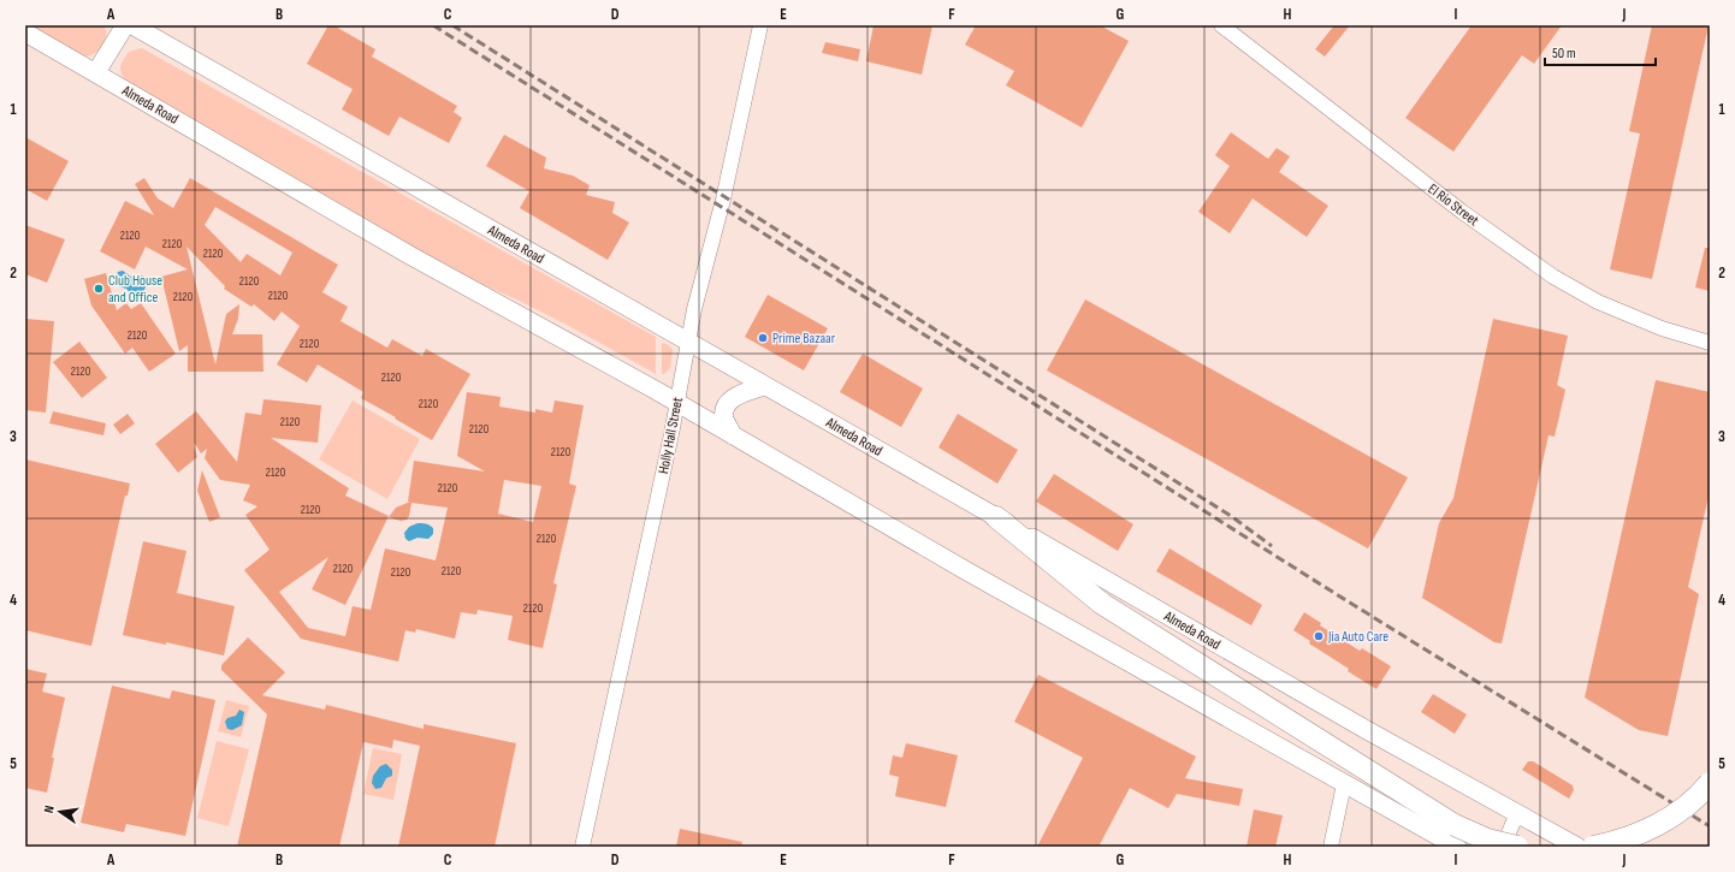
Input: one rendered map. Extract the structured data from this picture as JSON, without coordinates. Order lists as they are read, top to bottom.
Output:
{
  "streets": {
    "main road": ["Almeda Road"],
    "street": ["El Rio Street", "Holly Hall Street"]
  },
  "crossings": [
    ["Almeda Road", "Holly Hall Street"]
  ],
  "places": ["Club House and Office", "Prime Bazaar", "Jia Auto Care"],
  "house_numbers": [
    "2120",
    "2120",
    "2120",
    "2120",
    "2120",
    "2120",
    "2120",
    "2120",
    "2120",
    "2120",
    "2120",
    "2120",
    "2120",
    "2120",
    "2120",
    "2120",
    "2120",
    "2120",
    "2120",
    "2120",
    "2120",
    "2120"
  ],
  "scale_bar": "50 m",
  "north": "left",
  "grid": {
    "columns": [
      "A",
      "B",
      "C",
      "D",
      "E",
      "F",
      "G",
      "H",
      "I",
      "J"
    ],
    "rows": [
      "1",
      "2",
      "3",
      "4",
      "5"
    ]
  }
}
